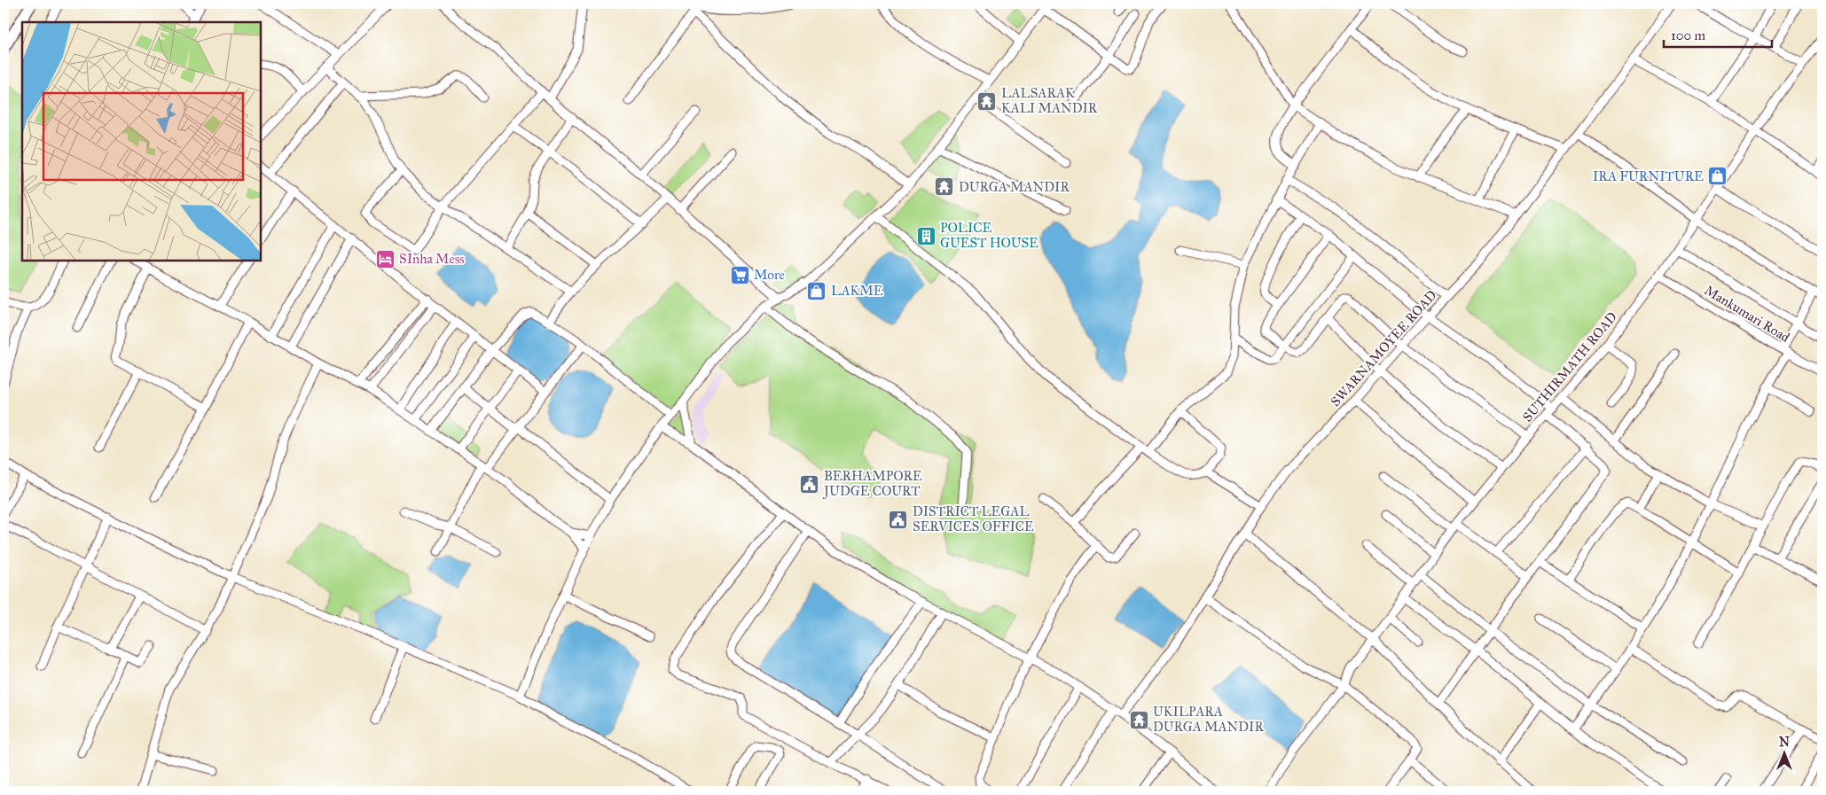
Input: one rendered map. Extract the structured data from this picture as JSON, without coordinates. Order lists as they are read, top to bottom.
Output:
{
  "streets": {
    "street": ["Mankumari Road", "SWARNAMOYEE ROAD", "SUTHIRMATH ROAD"]
  },
  "crossings": [
    ["Mankumari Road", "SUTHIRMATH ROAD"],
    ["SWARNAMOYEE ROAD", "SUTHIRMATH ROAD"]
  ],
  "places": {
    "temple": ["LALSARAK KALI MANDIR", "DURGA MANDIR", "UKILPARA DURGA MANDIR"],
    "shop": ["IRA FURNITURE", "LAKME"],
    "building": ["POLICE GUEST HOUSE"],
    "hotel": ["SInha Mess"],
    "supermarket": ["More"],
    "public building": ["BERHAMPORE JUDGE COURT", "DISTRICT LEGAL SERVICES OFFICE"]
  },
  "scale_bar": "100 m",
  "north": "top"
}
